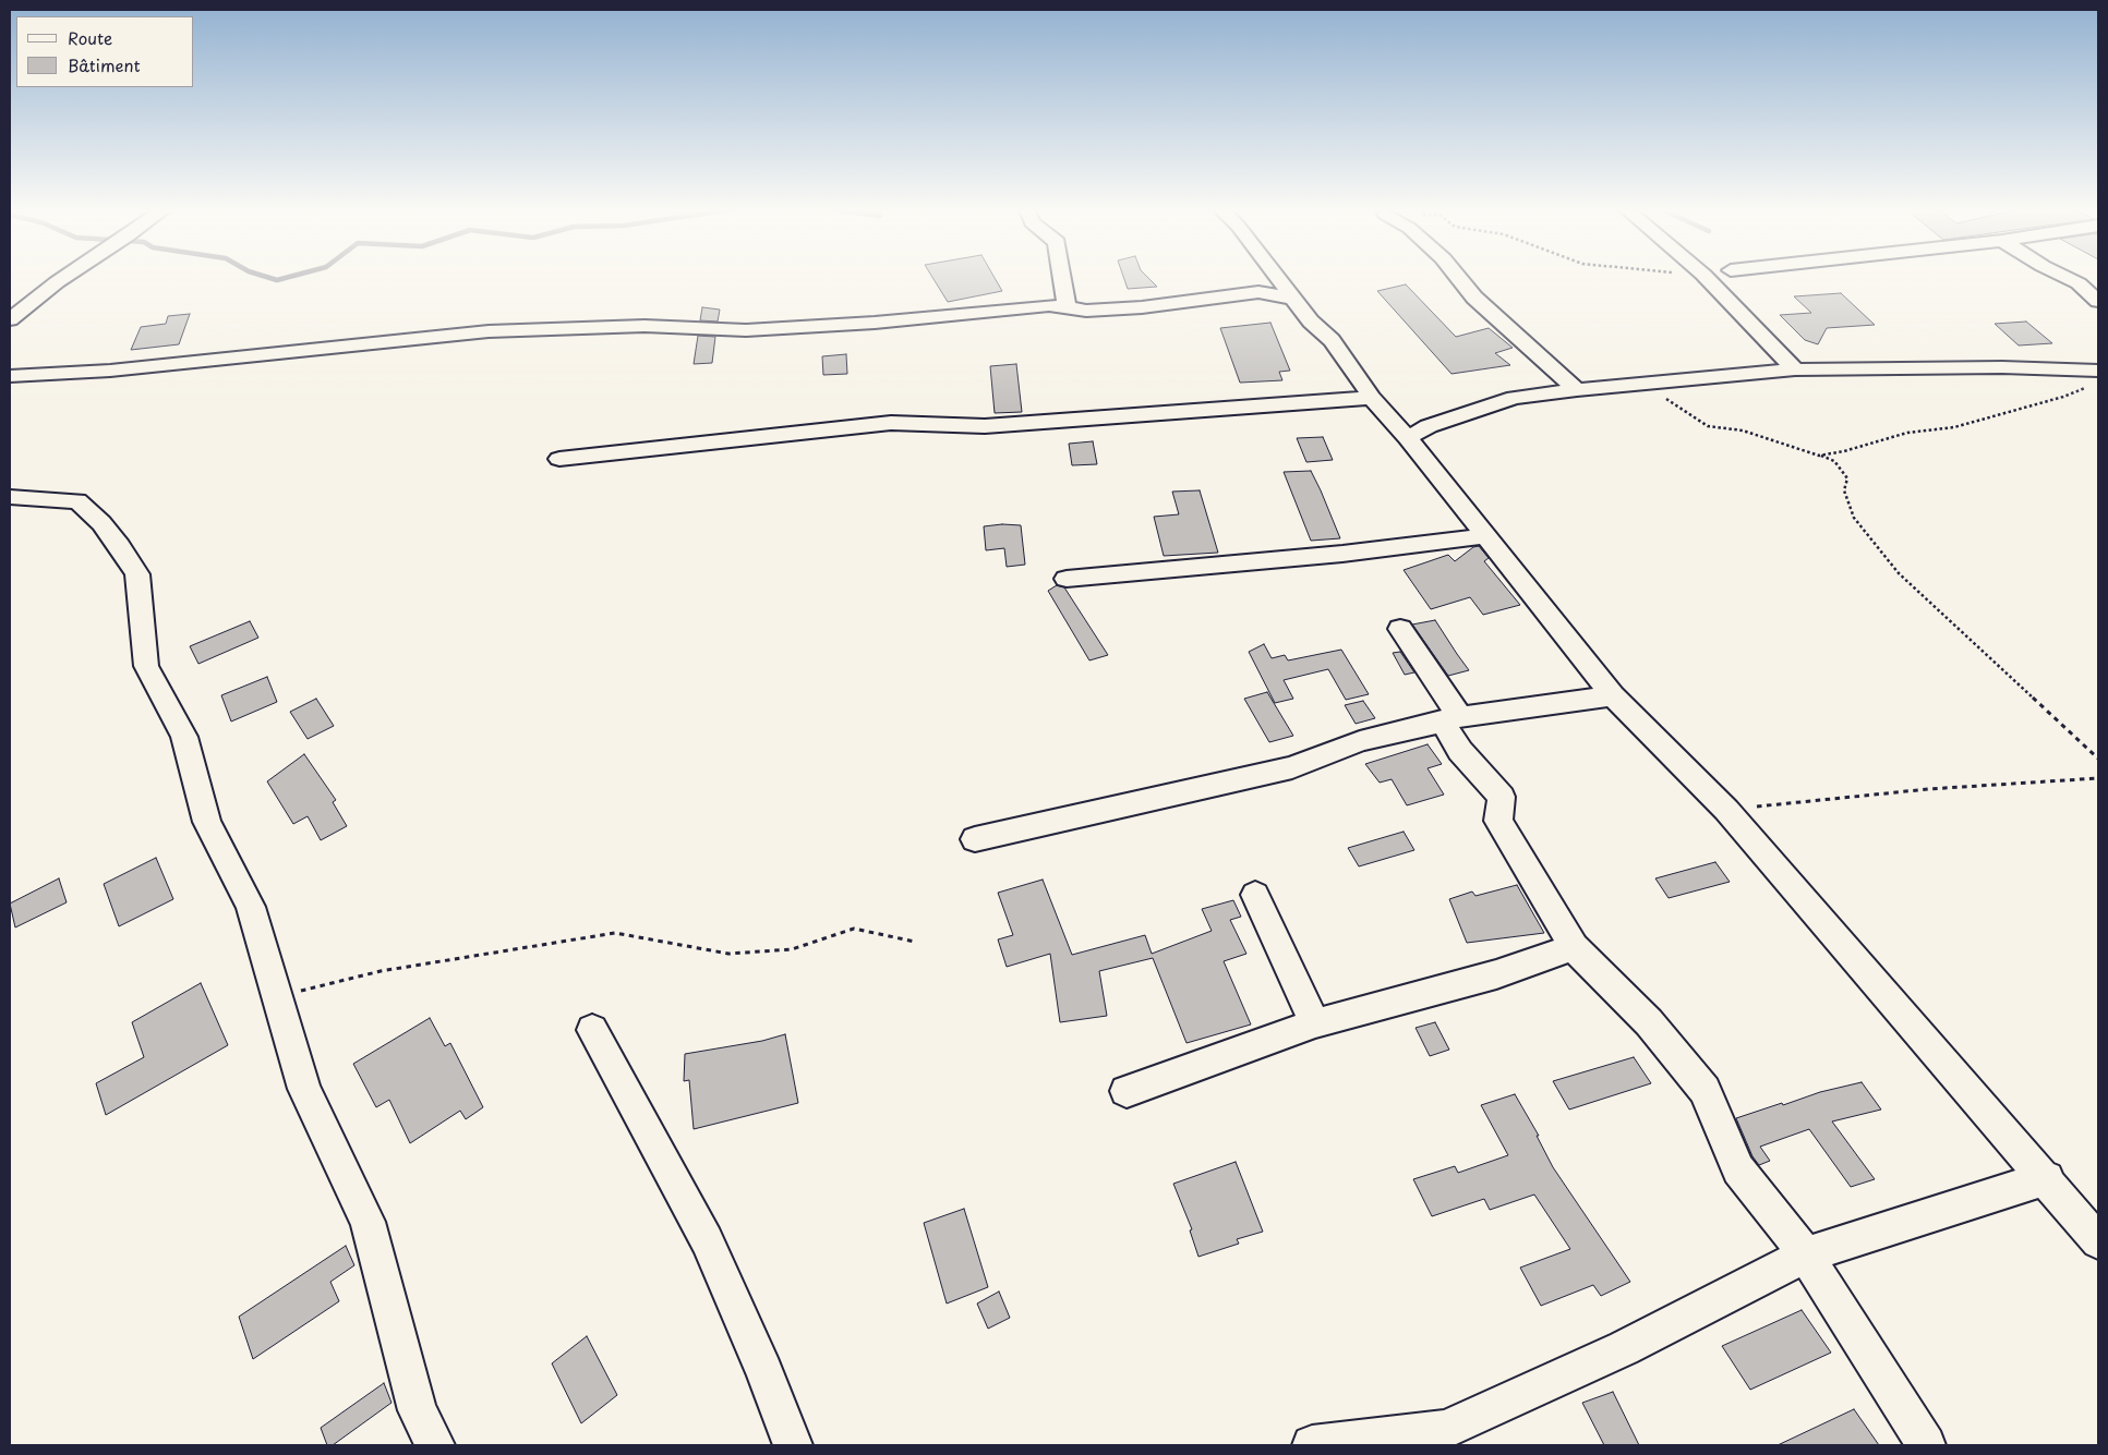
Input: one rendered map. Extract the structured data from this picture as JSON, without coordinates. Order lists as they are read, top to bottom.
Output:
{
  "legend": ["Route", "Bâtiment"]
}
